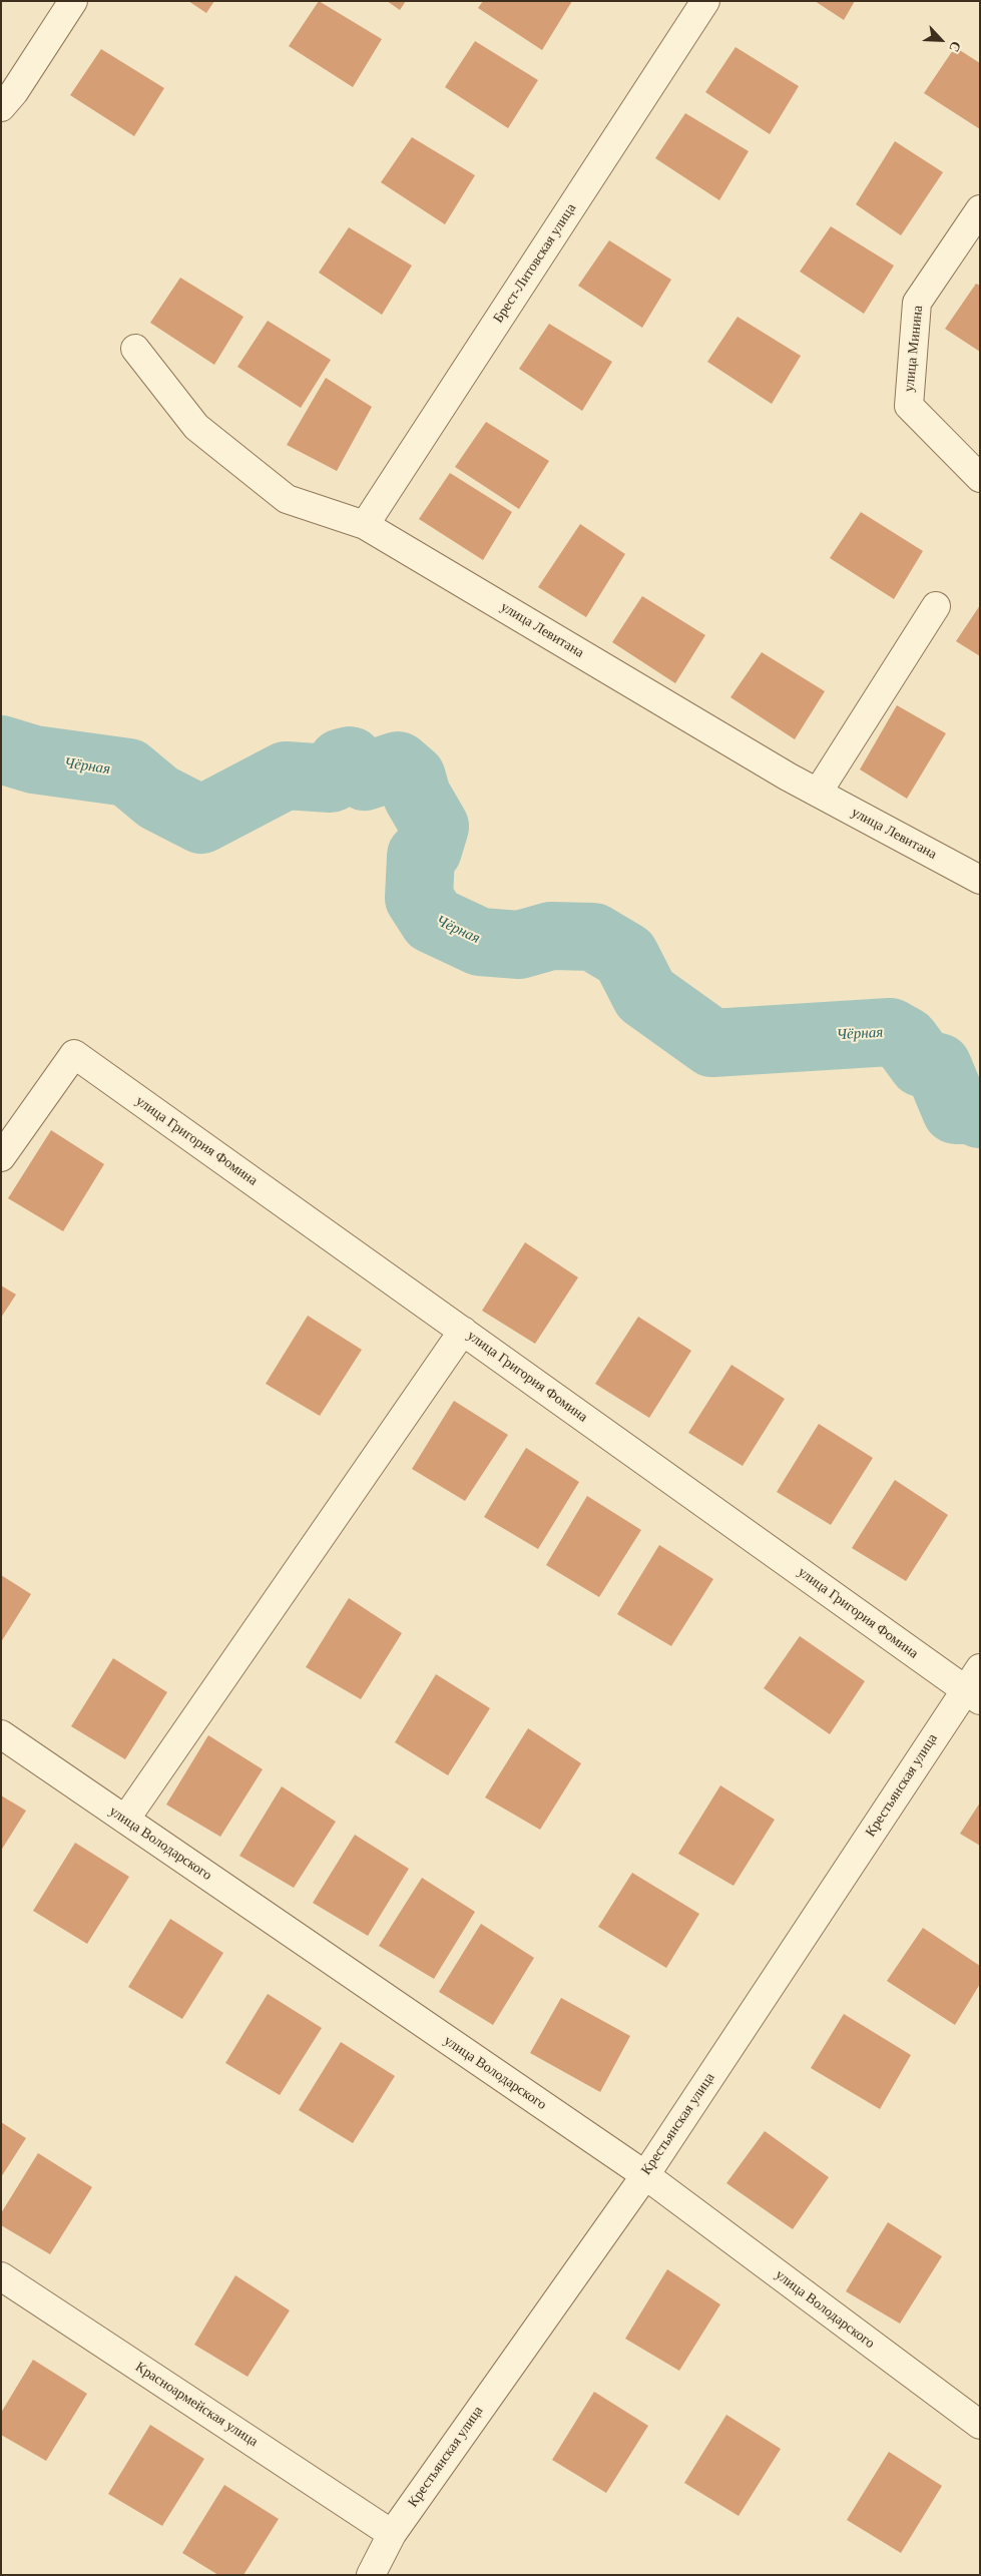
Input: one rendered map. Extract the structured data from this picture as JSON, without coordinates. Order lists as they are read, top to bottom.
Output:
{
  "streets": {
    "street": [
      "Брест-Литовская улица",
      "улица Минина",
      "улица Левитана",
      "улица Григория Фомина",
      "Крестьянская улица",
      "улица Володарского",
      "Красноармейская улица"
    ]
  },
  "crossings": [
    ["Брест-Литовская улица", "улица Левитана"],
    ["улица Григория Фомина", "Крестьянская улица"],
    ["Крестьянская улица", "улица Володарского"],
    ["Крестьянская улица", "Красноармейская улица"]
  ],
  "water": ["Чёрная"],
  "north": "bottom right"
}
